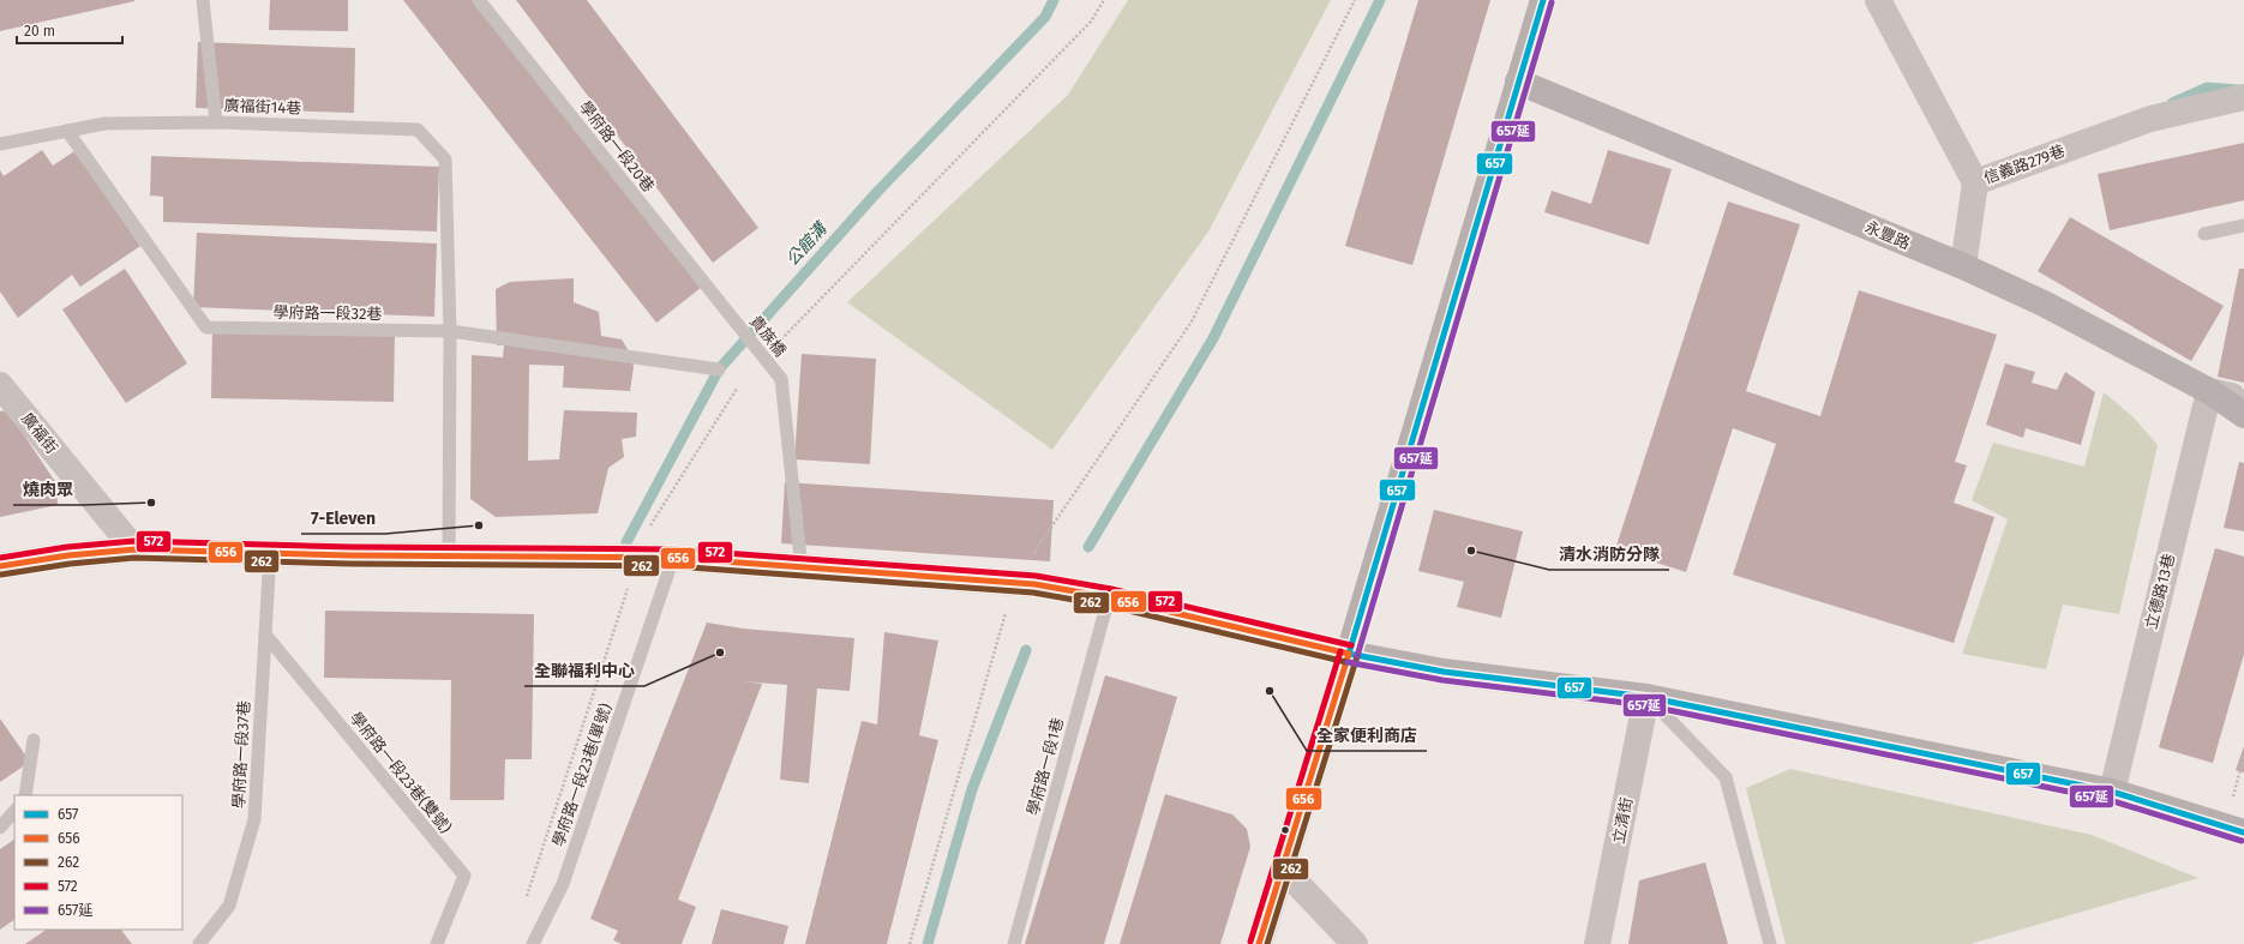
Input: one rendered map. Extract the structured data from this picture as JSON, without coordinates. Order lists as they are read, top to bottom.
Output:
{
  "streets": {
    "street": [
      "信義路279巷",
      "永豐路",
      "廣福街",
      "立德路13巷",
      "立清街"
    ],
    "lane": [
      "廣福街14巷",
      "學府路一段20巷",
      "學府路一段32巷",
      "貴族橋",
      "學府路一段37巷",
      "學府路一段1巷",
      "學府路一段23巷(雙號)",
      "學府路一段23巷(單號)"
    ]
  },
  "crossings": [
    ["廣福街14巷", "學府路一段32巷"],
    ["學府路一段20巷", "貴族橋"],
    ["永豐路", "立德路13巷"],
    ["學府路一段37巷", "學府路一段23巷(雙號)"]
  ],
  "water": ["公館溝"],
  "places": [
    "燒肉眾",
    "7-Eleven",
    "清水消防分隊",
    "全聯福利中心",
    "全家便利商店"
  ],
  "lines": [
    "transit line 657",
    "transit line 657延",
    "transit line 572",
    "transit line 656",
    "transit line 262"
  ],
  "legend": [
    "657",
    "656",
    "262",
    "572",
    "657延"
  ],
  "scale_bar": "20 m"
}
